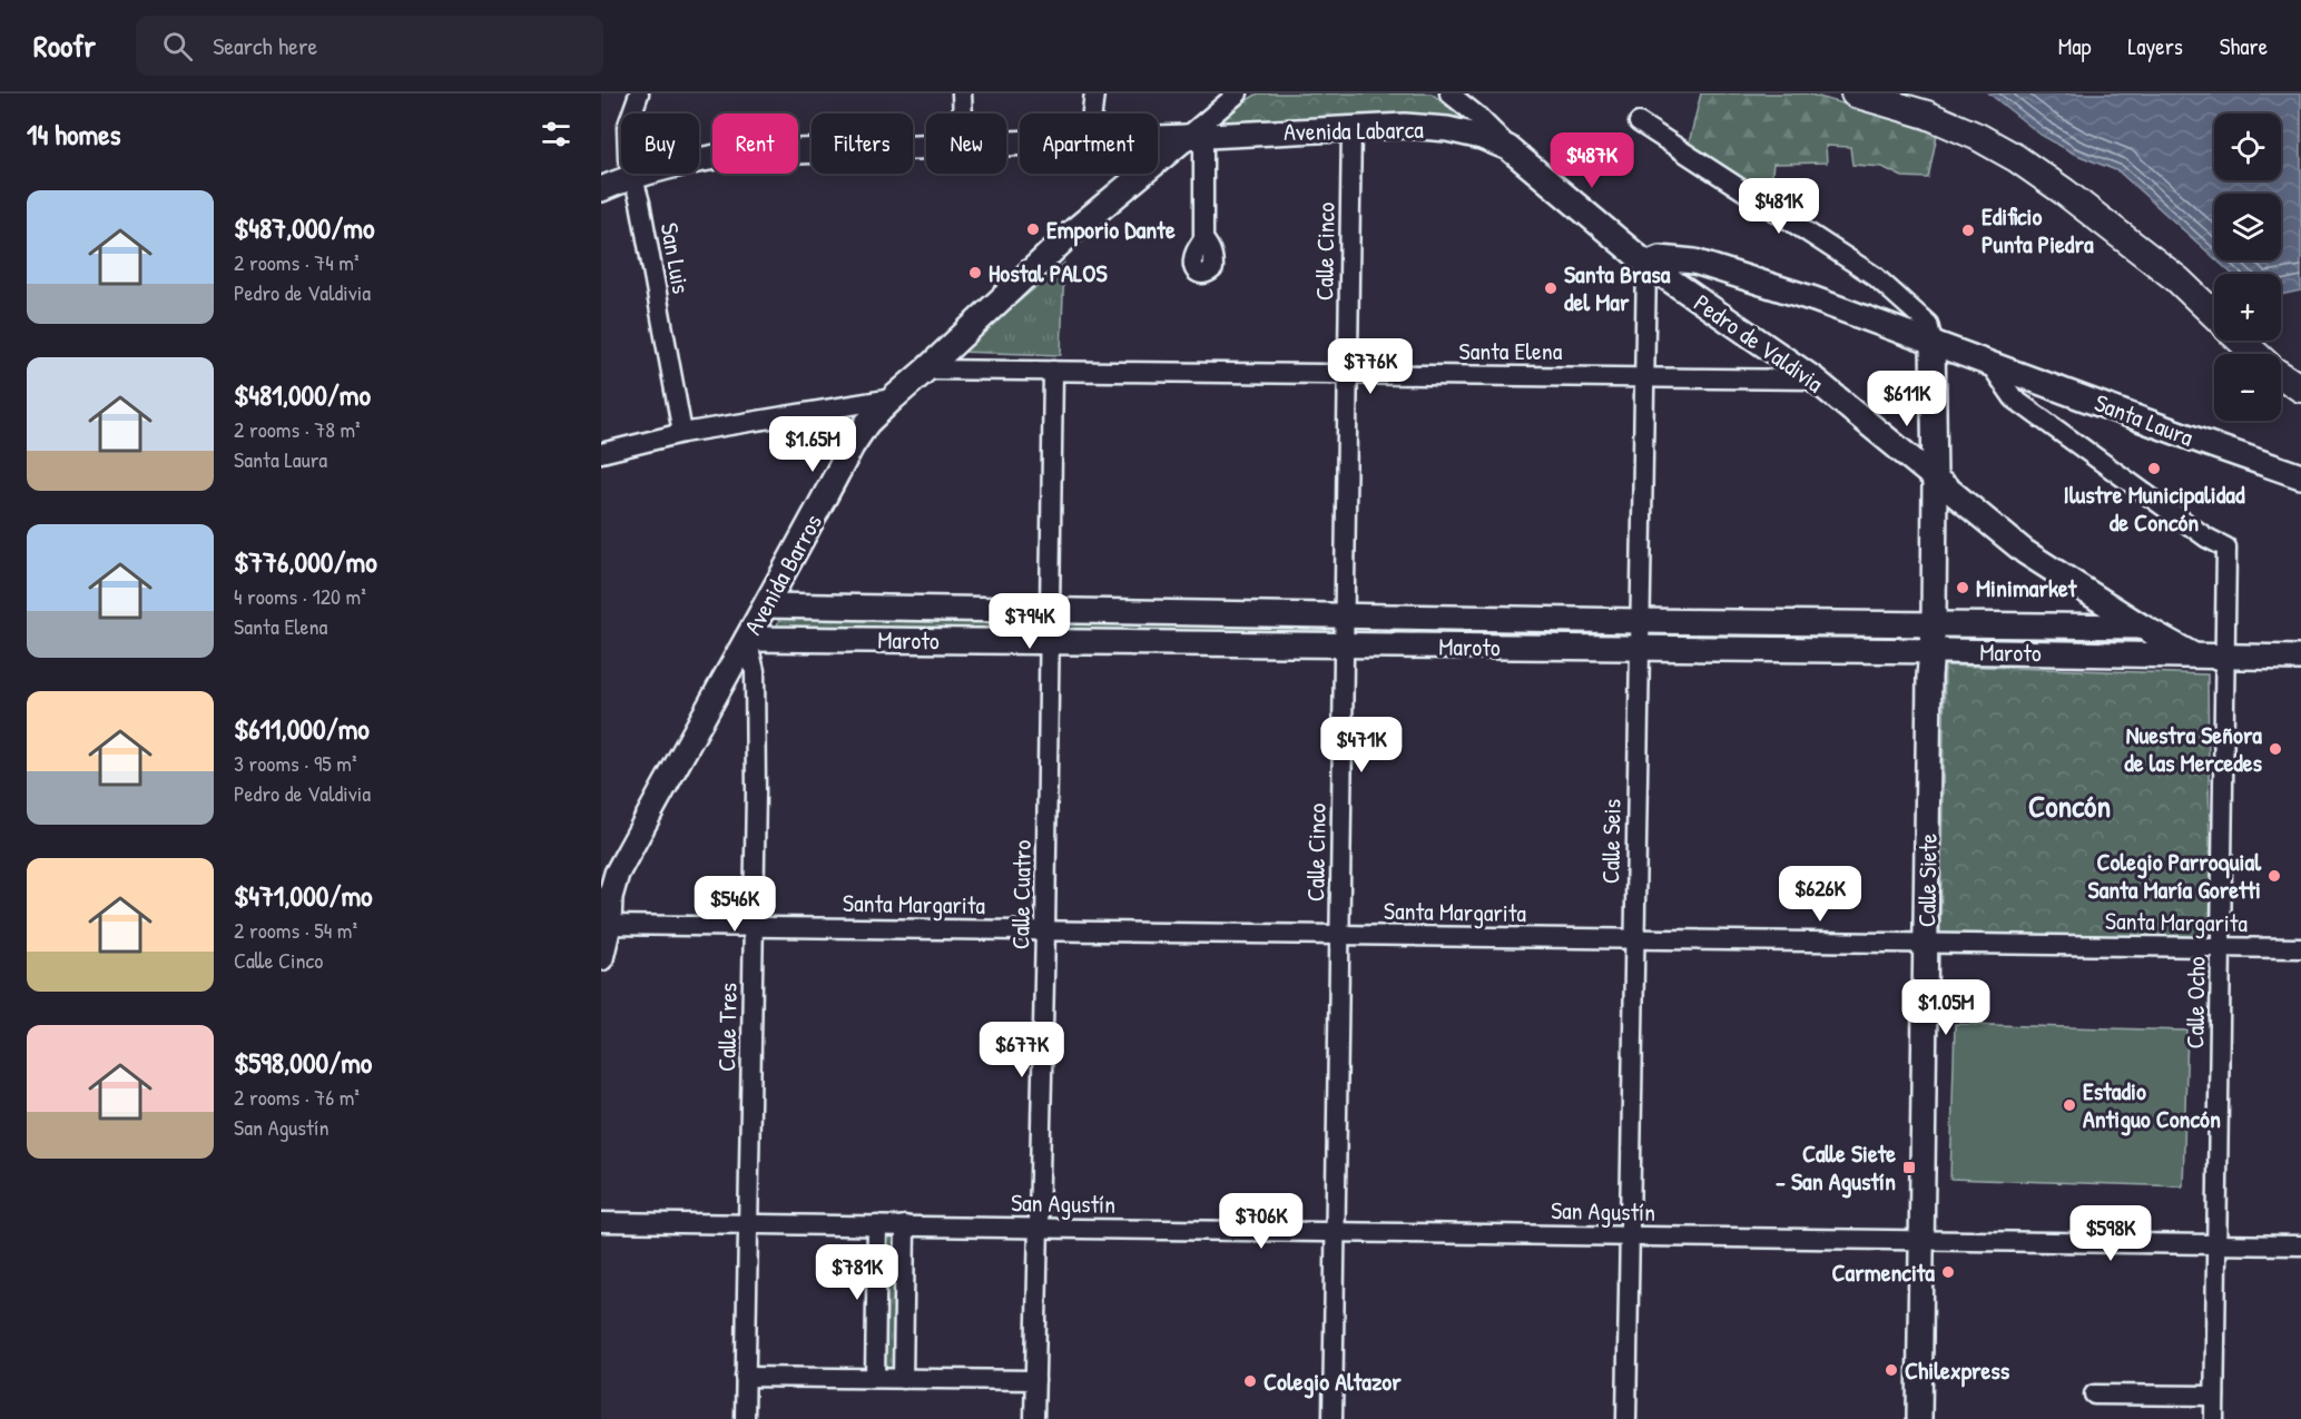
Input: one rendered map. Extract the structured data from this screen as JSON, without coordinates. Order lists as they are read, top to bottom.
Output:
{
  "streets": {
    "street": [
      "Avenida Labarca",
      "Calle Cinco",
      "San Luis",
      "Pedro de Valdivia",
      "Santa Elena",
      "Santa Laura",
      "Avenida Barros",
      "Maroto",
      "Calle Seis",
      "Calle Siete",
      "Calle Cuatro",
      "Santa Margarita",
      "Calle Ocho",
      "Calle Tres",
      "San Agustín"
    ]
  },
  "crossings": [
    ["Avenida Labarca", "Calle Cinco"],
    ["Avenida Labarca", "San Luis"],
    ["Avenida Labarca", "Pedro de Valdivia"],
    ["Avenida Labarca", "Avenida Barros"],
    ["Calle Cinco", "Santa Elena"],
    ["Calle Cinco", "Maroto"],
    ["Calle Cinco", "Santa Margarita"],
    ["Calle Cinco", "San Agustín"],
    ["Pedro de Valdivia", "Santa Elena"],
    ["Pedro de Valdivia", "Santa Laura"],
    ["Pedro de Valdivia", "Maroto"],
    ["Pedro de Valdivia", "Calle Seis"],
    ["Pedro de Valdivia", "Calle Siete"],
    ["Santa Elena", "Avenida Barros"],
    ["Santa Elena", "Calle Seis"],
    ["Santa Elena", "Calle Cuatro"],
    ["Santa Laura", "Calle Seis"],
    ["Santa Laura", "Calle Siete"],
    ["Santa Laura", "Calle Ocho"],
    ["Avenida Barros", "Maroto"],
    ["Avenida Barros", "Santa Margarita"],
    ["Avenida Barros", "Calle Tres"],
    ["Maroto", "Calle Seis"],
    ["Maroto", "Calle Siete"],
    ["Maroto", "Calle Cuatro"],
    ["Maroto", "Calle Ocho"],
    ["Maroto", "Calle Tres"],
    ["Calle Seis", "Santa Margarita"],
    ["Calle Seis", "San Agustín"],
    ["Calle Siete", "Santa Margarita"],
    ["Calle Siete", "San Agustín"],
    ["Calle Cuatro", "Santa Margarita"],
    ["Calle Cuatro", "San Agustín"],
    ["Santa Margarita", "Calle Ocho"],
    ["Santa Margarita", "Calle Tres"],
    ["Calle Ocho", "San Agustín"],
    ["Calle Tres", "San Agustín"]
  ],
  "districts": ["Concón"],
  "places": {
    "other": [
      "Emporio Dante",
      "Edificio Punta Piedra",
      "Hostal PALOS",
      "Santa Brasa del Mar",
      "Ilustre Municipalidad de Concón",
      "Minimarket",
      "Nuestra Señora de las Mercedes",
      "Colegio Parroquial Santa María Goretti",
      "Estadio Antiguo Concón",
      "Carmencita",
      "Chilexpress",
      "Colegio Altazor"
    ],
    "transit": ["Calle Siete - San Agustín"]
  },
  "page": {
    "header": "Roofr",
    "search": "Search here",
    "nav": ["Map", "Layers", "Share"],
    "heading": "14 homes",
    "map_buttons": ["+", "−"],
    "chip": [
      "Buy",
      "Rent",
      "Filters",
      "New",
      "Apartment"
    ],
    "price": [
      "$487K",
      "$481K",
      "$776K",
      "$611K",
      "$1.65M",
      "$794K",
      "$471K",
      "$626K",
      "$546K",
      "$1.05M",
      "$677K",
      "$706K",
      "$598K",
      "$781K"
    ],
    "list": [
      {
        "name": "$487,000/mo",
        "note": "2 rooms · 74 m² · Pedro de Valdivia"
      },
      {
        "name": "$481,000/mo",
        "note": "2 rooms · 78 m² · Santa Laura"
      },
      {
        "name": "$776,000/mo",
        "note": "4 rooms · 120 m² · Santa Elena"
      },
      {
        "name": "$611,000/mo",
        "note": "3 rooms · 95 m² · Pedro de Valdivia"
      },
      {
        "name": "$471,000/mo",
        "note": "2 rooms · 54 m² · Calle Cinco"
      },
      {
        "name": "$598,000/mo",
        "note": "2 rooms · 76 m² · San Agustín"
      }
    ]
  }
}
